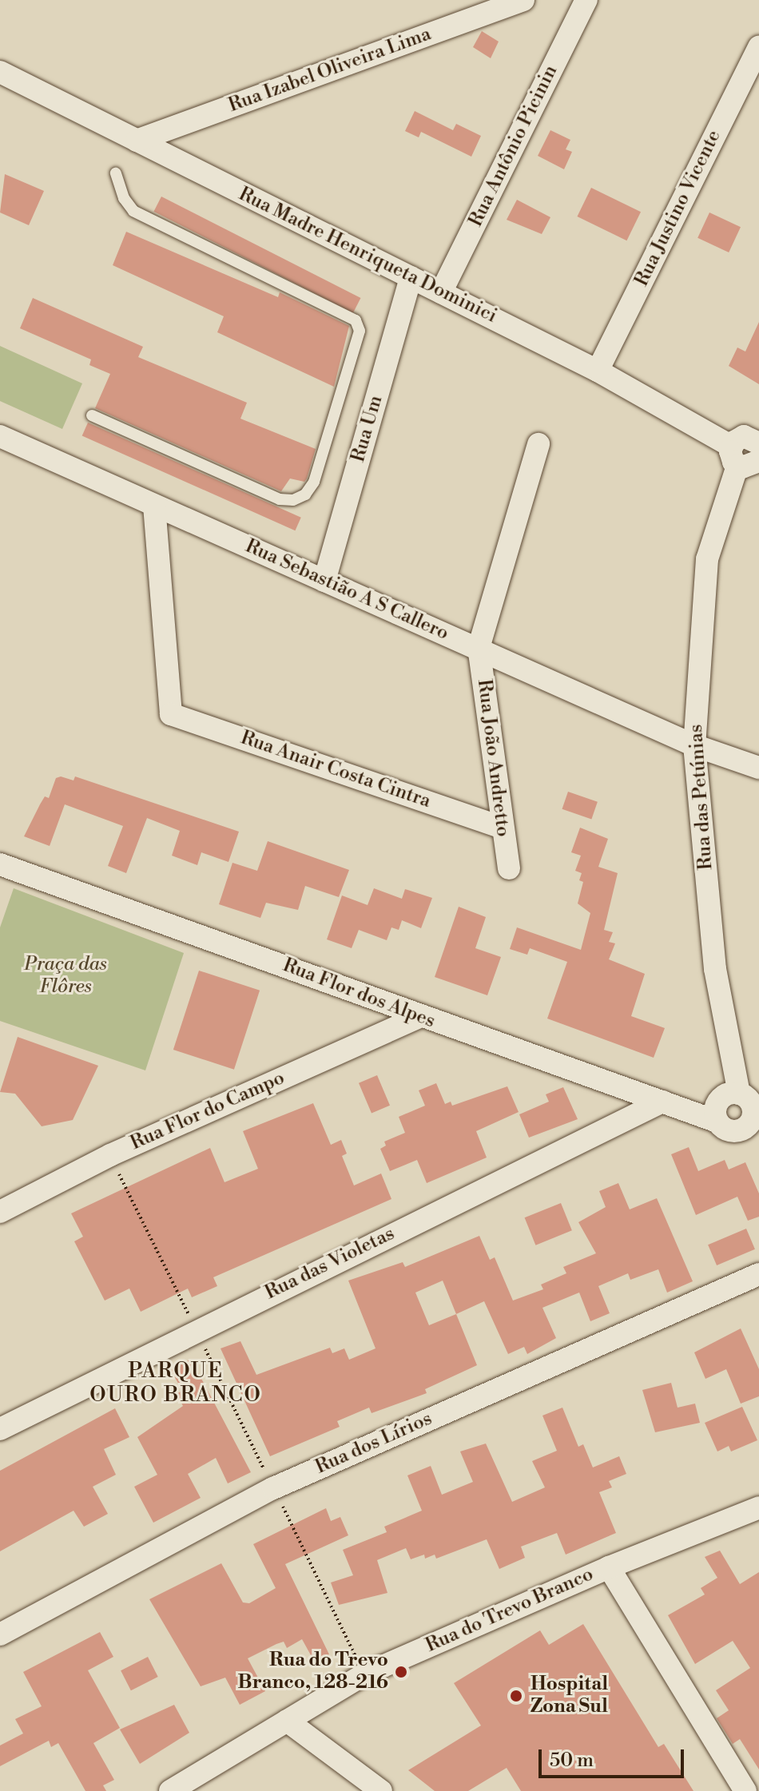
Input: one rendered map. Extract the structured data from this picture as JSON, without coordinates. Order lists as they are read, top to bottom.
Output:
{
  "streets": {
    "street": [
      "Rua Izabel Oliveira Lima",
      "Rua Antônio Picinin",
      "Rua Justino Vicente",
      "Rua Madre Henriqueta Dominici",
      "Rua Um",
      "Rua Sebastião A S Callero",
      "Rua João Andretto",
      "Rua Anair Costa Cintra",
      "Rua das Petúnias",
      "Rua Flor dos Alpes",
      "Rua Flor do Campo",
      "Rua das Violetas",
      "Rua dos Lírios",
      "Rua do Trevo Branco"
    ]
  },
  "crossings": [
    ["Rua Izabel Oliveira Lima", "Rua Madre Henriqueta Dominici"],
    ["Rua Antônio Picinin", "Rua Madre Henriqueta Dominici"],
    ["Rua Justino Vicente", "Rua Madre Henriqueta Dominici"],
    ["Rua Madre Henriqueta Dominici", "Rua Um"],
    ["Rua Madre Henriqueta Dominici", "Rua das Petúnias"],
    ["Rua Um", "Rua Sebastião A S Callero"],
    ["Rua Sebastião A S Callero", "Rua João Andretto"],
    ["Rua Sebastião A S Callero", "Rua Anair Costa Cintra"],
    ["Rua Sebastião A S Callero", "Rua das Petúnias"],
    ["Rua João Andretto", "Rua Anair Costa Cintra"],
    ["Rua das Petúnias", "Rua Flor dos Alpes"],
    ["Rua Flor dos Alpes", "Rua Flor do Campo"],
    ["Rua Flor dos Alpes", "Rua das Violetas"]
  ],
  "districts": ["PARQUE OURO BRANCO"],
  "parks": ["Praça das Flôres"],
  "places": ["Rua do Trevo Branco, 128-216", "Hospital Zona Sul"],
  "scale_bar": "50 m"
}
